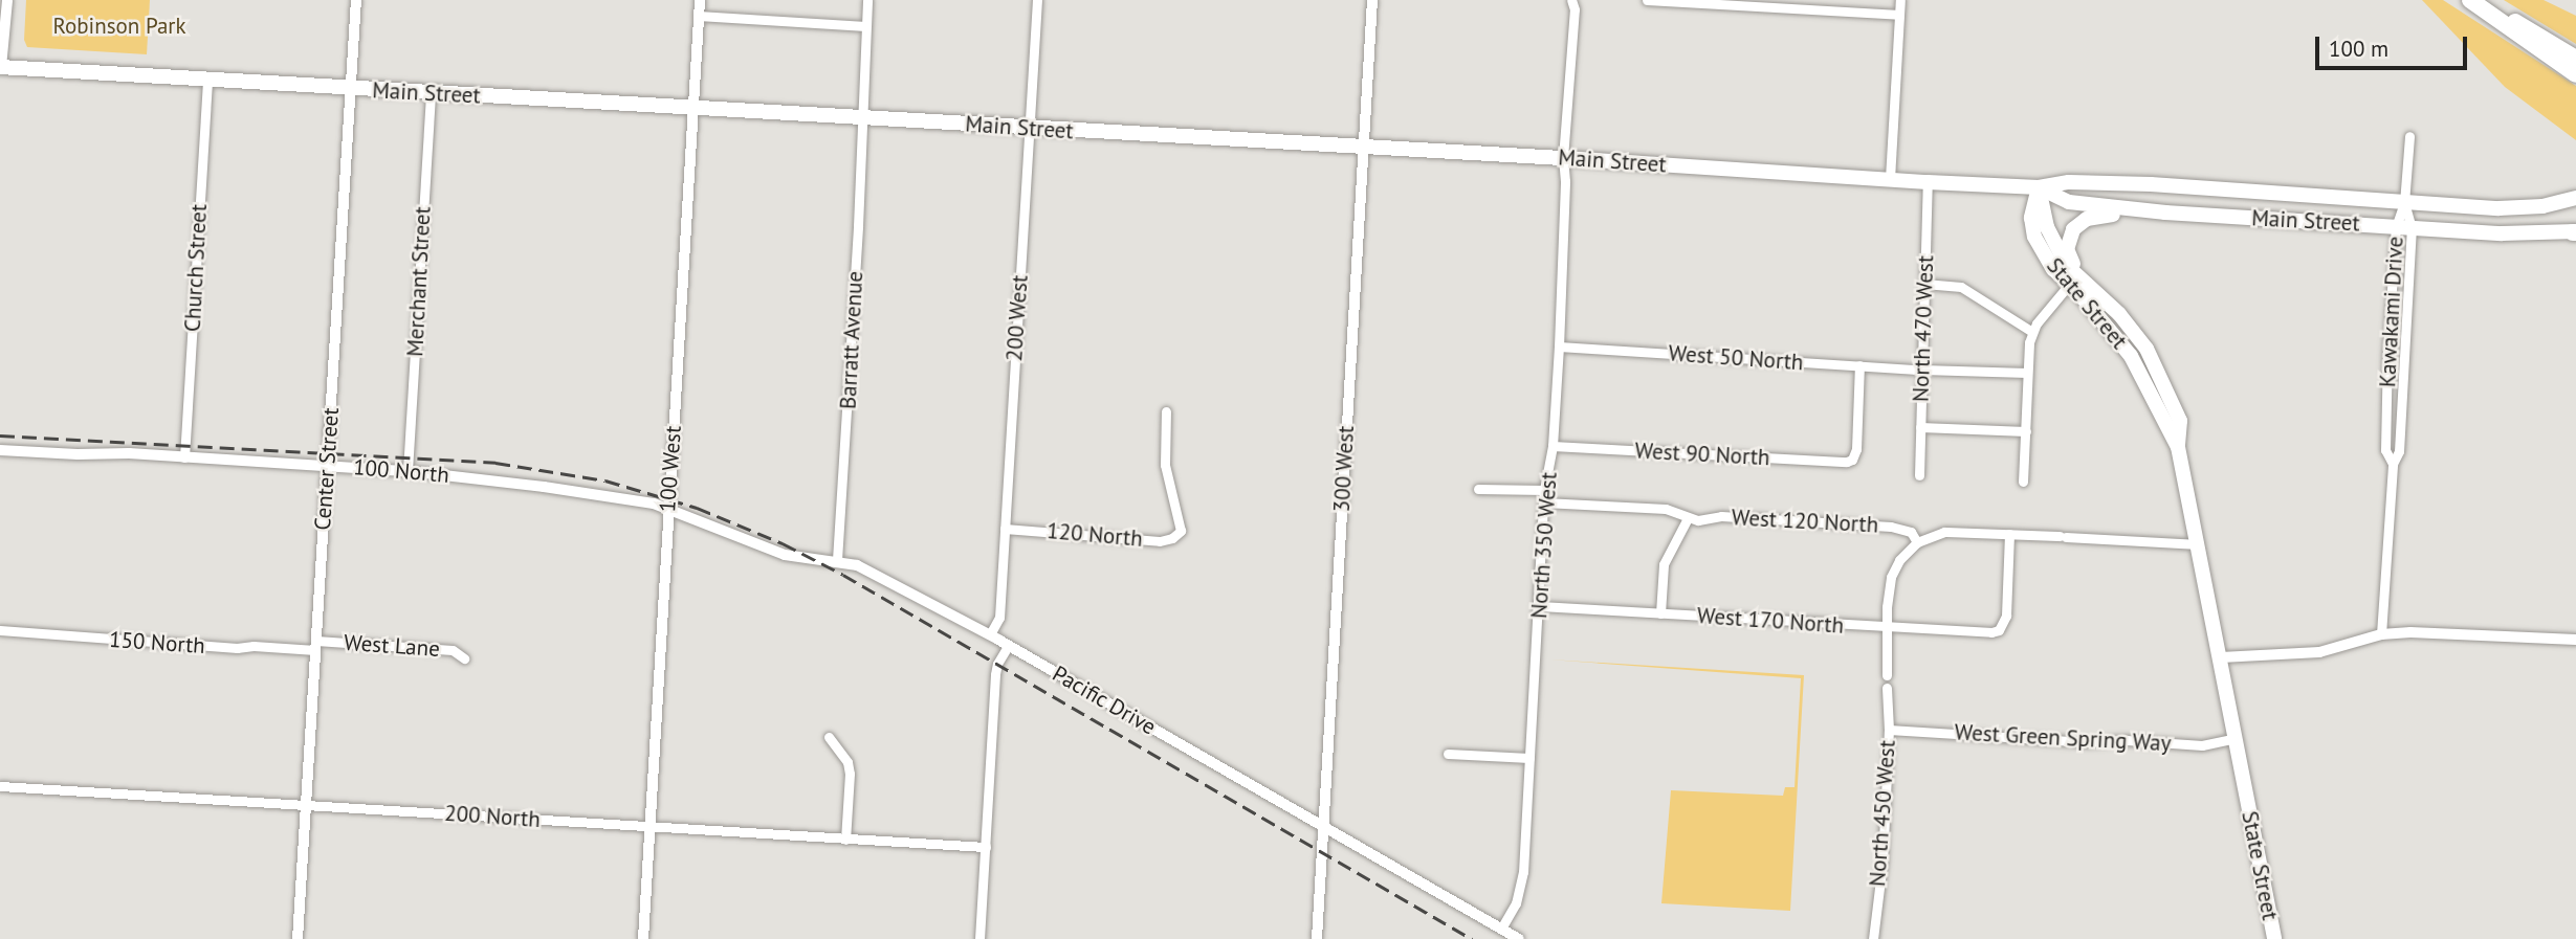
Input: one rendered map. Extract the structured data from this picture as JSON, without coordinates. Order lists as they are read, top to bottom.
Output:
{
  "streets": {
    "main road": ["Main Street", "State Street"],
    "street": [
      "Church Street",
      "Merchant Street",
      "Kawakami Drive",
      "200 West",
      "North 470 West",
      "Barratt Avenue",
      "West 50 North",
      "West 90 North",
      "Center Street",
      "100 West",
      "300 West",
      "100 North",
      "West 120 North",
      "120 North",
      "North 350 West",
      "West 170 North",
      "150 North",
      "West Lane",
      "Pacific Drive",
      "West Green Spring Way",
      "North 450 West",
      "200 North"
    ]
  },
  "crossings": [
    ["Main Street", "Church Street"],
    ["Main Street", "Merchant Street"],
    ["Main Street", "State Street"],
    ["Main Street", "Kawakami Drive"],
    ["Main Street", "200 West"],
    ["Main Street", "North 470 West"],
    ["Main Street", "Barratt Avenue"],
    ["Main Street", "Center Street"],
    ["Main Street", "100 West"],
    ["Main Street", "300 West"],
    ["Main Street", "North 350 West"],
    ["Church Street", "100 North"],
    ["Merchant Street", "100 North"],
    ["State Street", "West Green Spring Way"],
    ["200 West", "120 North"],
    ["200 West", "Pacific Drive"],
    ["North 470 West", "West 50 North"],
    ["Barratt Avenue", "Pacific Drive"],
    ["West 50 North", "West 90 North"],
    ["West 50 North", "North 350 West"],
    ["West 90 North", "North 350 West"],
    ["Center Street", "100 North"],
    ["Center Street", "150 North"],
    ["Center Street", "West Lane"],
    ["Center Street", "200 North"],
    ["100 West", "100 North"],
    ["100 West", "Pacific Drive"],
    ["100 West", "200 North"],
    ["300 West", "Pacific Drive"],
    ["100 North", "Pacific Drive"],
    ["West 120 North", "North 350 West"],
    ["North 350 West", "West 170 North"],
    ["North 350 West", "Pacific Drive"],
    ["150 North", "West Lane"],
    ["West Green Spring Way", "North 450 West"]
  ],
  "parks": ["Robinson Park"],
  "scale_bar": "100 m"
}
